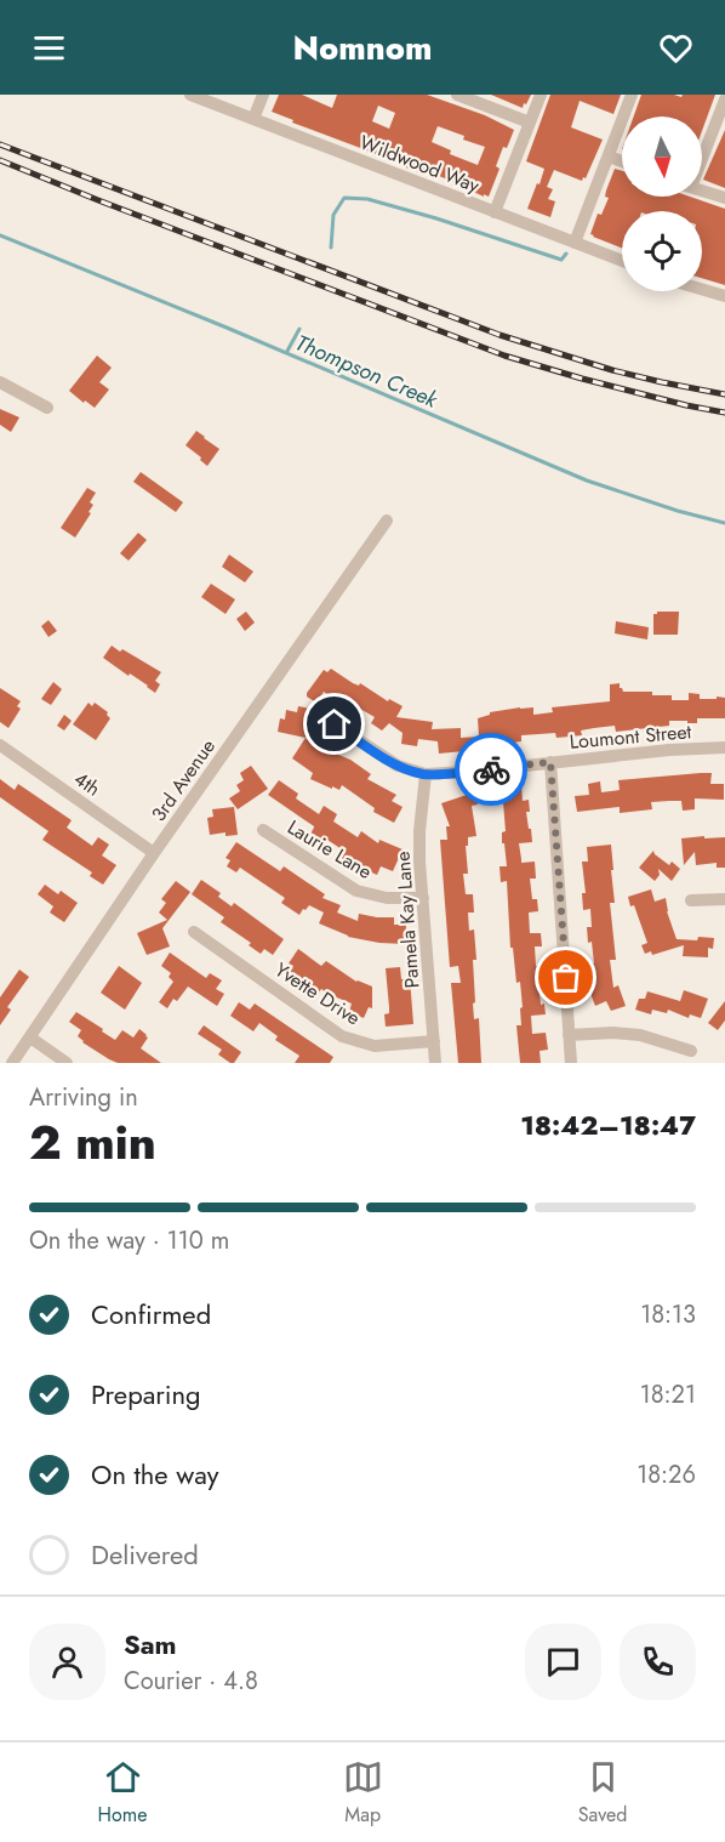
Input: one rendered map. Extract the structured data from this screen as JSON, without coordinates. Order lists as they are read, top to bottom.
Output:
{
  "streets": {
    "street": [
      "Wildwood Way",
      "Loumont Street",
      "3rd Avenue",
      "4th",
      "Laurie Lane",
      "Pamela Kay Lane",
      "Yvette Drive"
    ]
  },
  "crossings": [
    ["Loumont Street", "Pamela Kay Lane"],
    ["3rd Avenue", "4th"],
    ["Laurie Lane", "Pamela Kay Lane"],
    ["Pamela Kay Lane", "Yvette Drive"]
  ],
  "water": ["Thompson Creek"],
  "north": "bottom",
  "page": {
    "header": "Nomnom",
    "heading": ["2 min", "Arriving in", "18:42–18:47"],
    "panel": ["Sam", "Courier · 4.8"],
    "bar": "On the way · 110 m",
    "list": [
      ["Confirmed", "18:13"],
      ["Preparing", "18:21"],
      ["On the way", "18:26"],
      "Delivered"
    ],
    "tabs": ["Home", "Map", "Saved"]
  }
}
